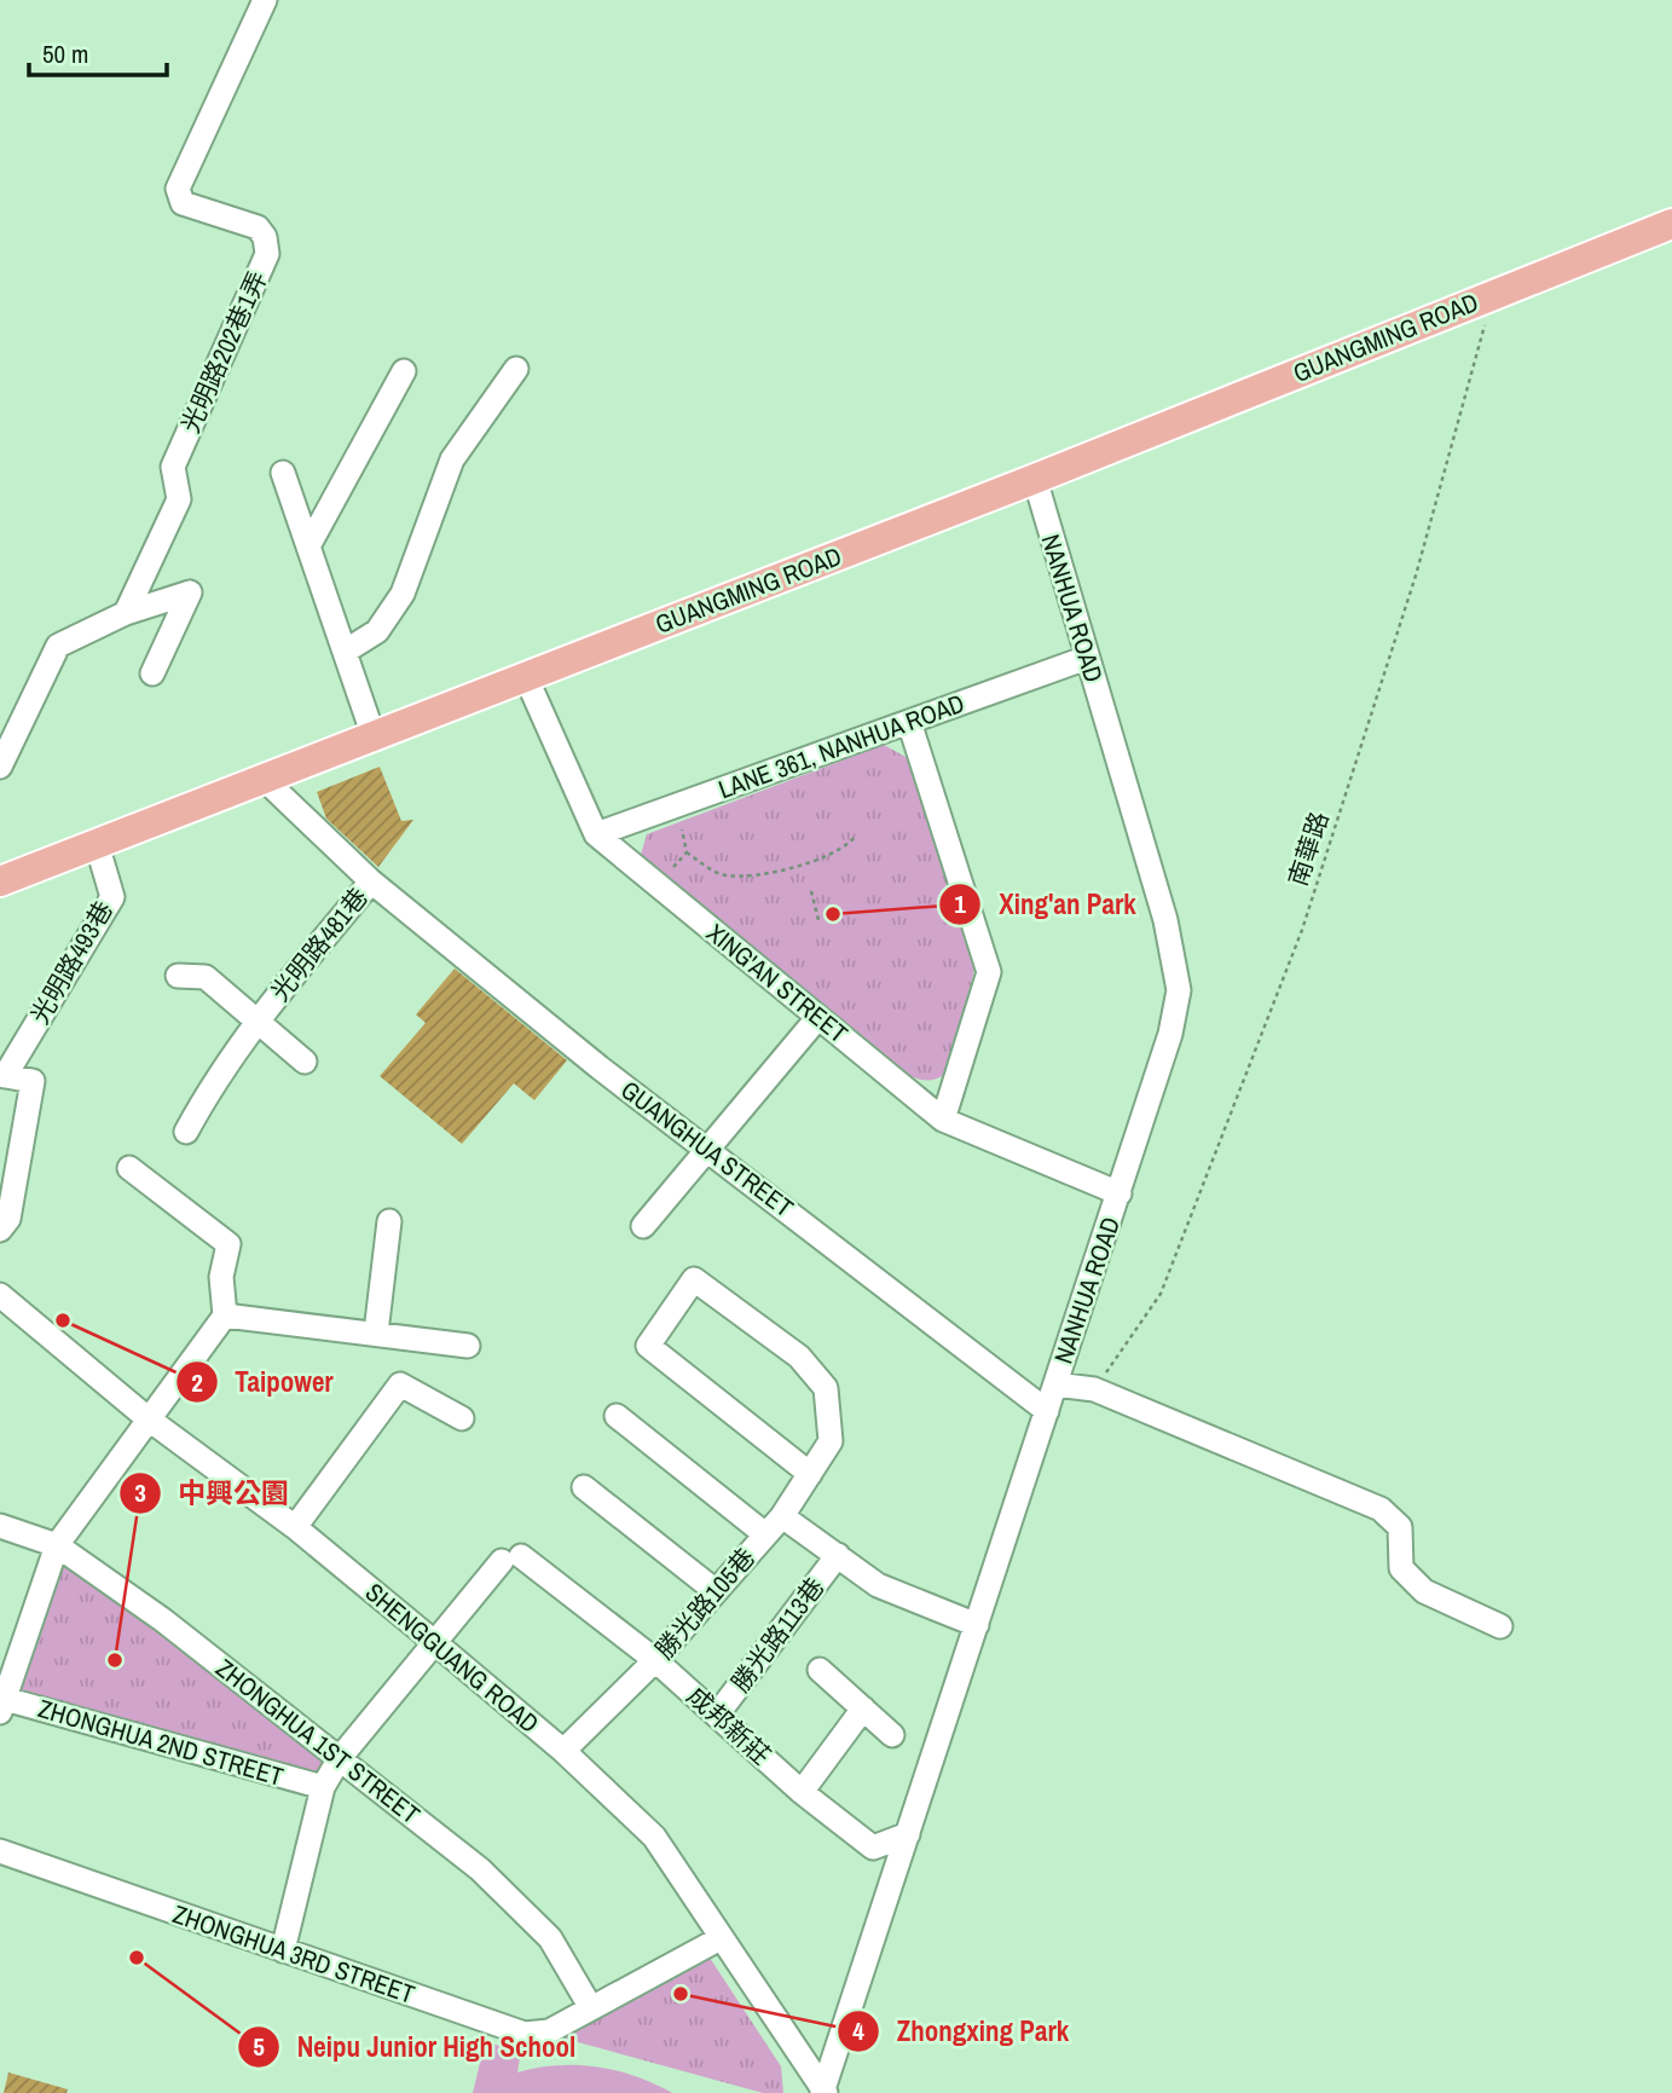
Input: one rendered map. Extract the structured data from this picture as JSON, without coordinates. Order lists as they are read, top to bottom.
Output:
{
  "streets": {
    "main road": ["GUANGMING ROAD"],
    "street": [
      "光明路202巷1弄",
      "NANHUA ROAD",
      "LANE 361, NANHUA ROAD",
      "光明路481巷",
      "光明路493巷",
      "XING'AN STREET",
      "GUANGHUA STREET",
      "勝光路105巷",
      "勝光路113巷",
      "SHENGGUANG ROAD",
      "成邦新莊",
      "ZHONGHUA 1ST STREET",
      "ZHONGHUA 2ND STREET",
      "ZHONGHUA 3RD STREET"
    ],
    "path": ["南華路"]
  },
  "crossings": [
    ["GUANGMING ROAD", "NANHUA ROAD"],
    ["GUANGMING ROAD", "南華路"],
    ["GUANGMING ROAD", "光明路481巷"],
    ["GUANGMING ROAD", "光明路493巷"],
    ["GUANGMING ROAD", "XING'AN STREET"],
    ["NANHUA ROAD", "LANE 361, NANHUA ROAD"],
    ["NANHUA ROAD", "XING'AN STREET"],
    ["NANHUA ROAD", "GUANGHUA STREET"],
    ["NANHUA ROAD", "SHENGGUANG ROAD"],
    ["NANHUA ROAD", "成邦新莊"],
    ["LANE 361, NANHUA ROAD", "XING'AN STREET"],
    ["光明路481巷", "GUANGHUA STREET"],
    ["勝光路105巷", "SHENGGUANG ROAD"],
    ["勝光路105巷", "成邦新莊"],
    ["勝光路113巷", "成邦新莊"],
    ["SHENGGUANG ROAD", "成邦新莊"],
    ["SHENGGUANG ROAD", "ZHONGHUA 3RD STREET"],
    ["ZHONGHUA 1ST STREET", "ZHONGHUA 3RD STREET"]
  ],
  "places": [
    "Xing'an Park",
    "Taipower",
    "中興公園",
    "Neipu Junior High School",
    "Zhongxing Park"
  ],
  "scale_bar": "50 m"
}
